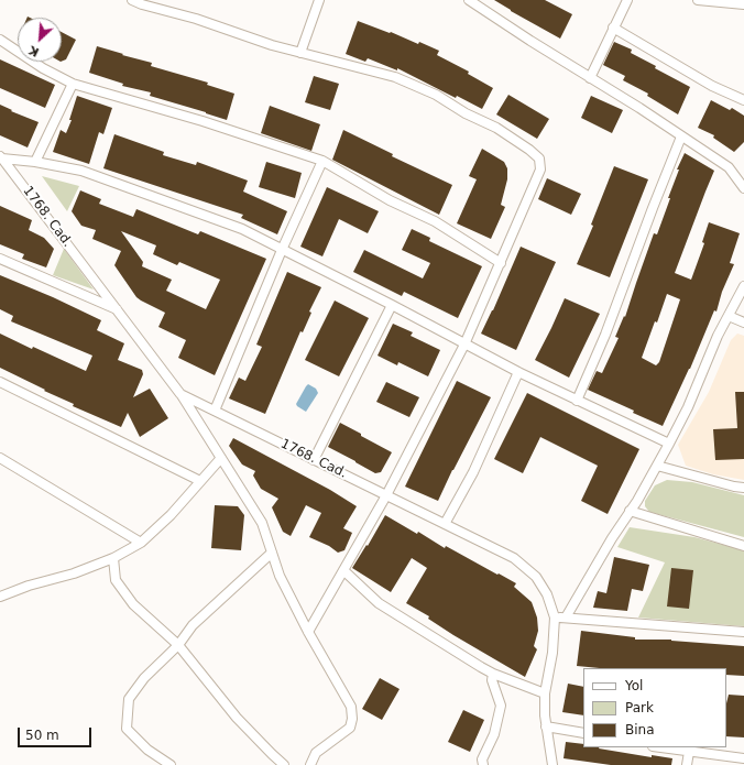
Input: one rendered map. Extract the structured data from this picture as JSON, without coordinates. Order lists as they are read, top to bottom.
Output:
{
  "streets": {
    "street": ["1768. Cad."]
  },
  "legend": ["Yol", "Park", "Bina"],
  "scale_bar": "50 m",
  "north": "bottom left"
}
